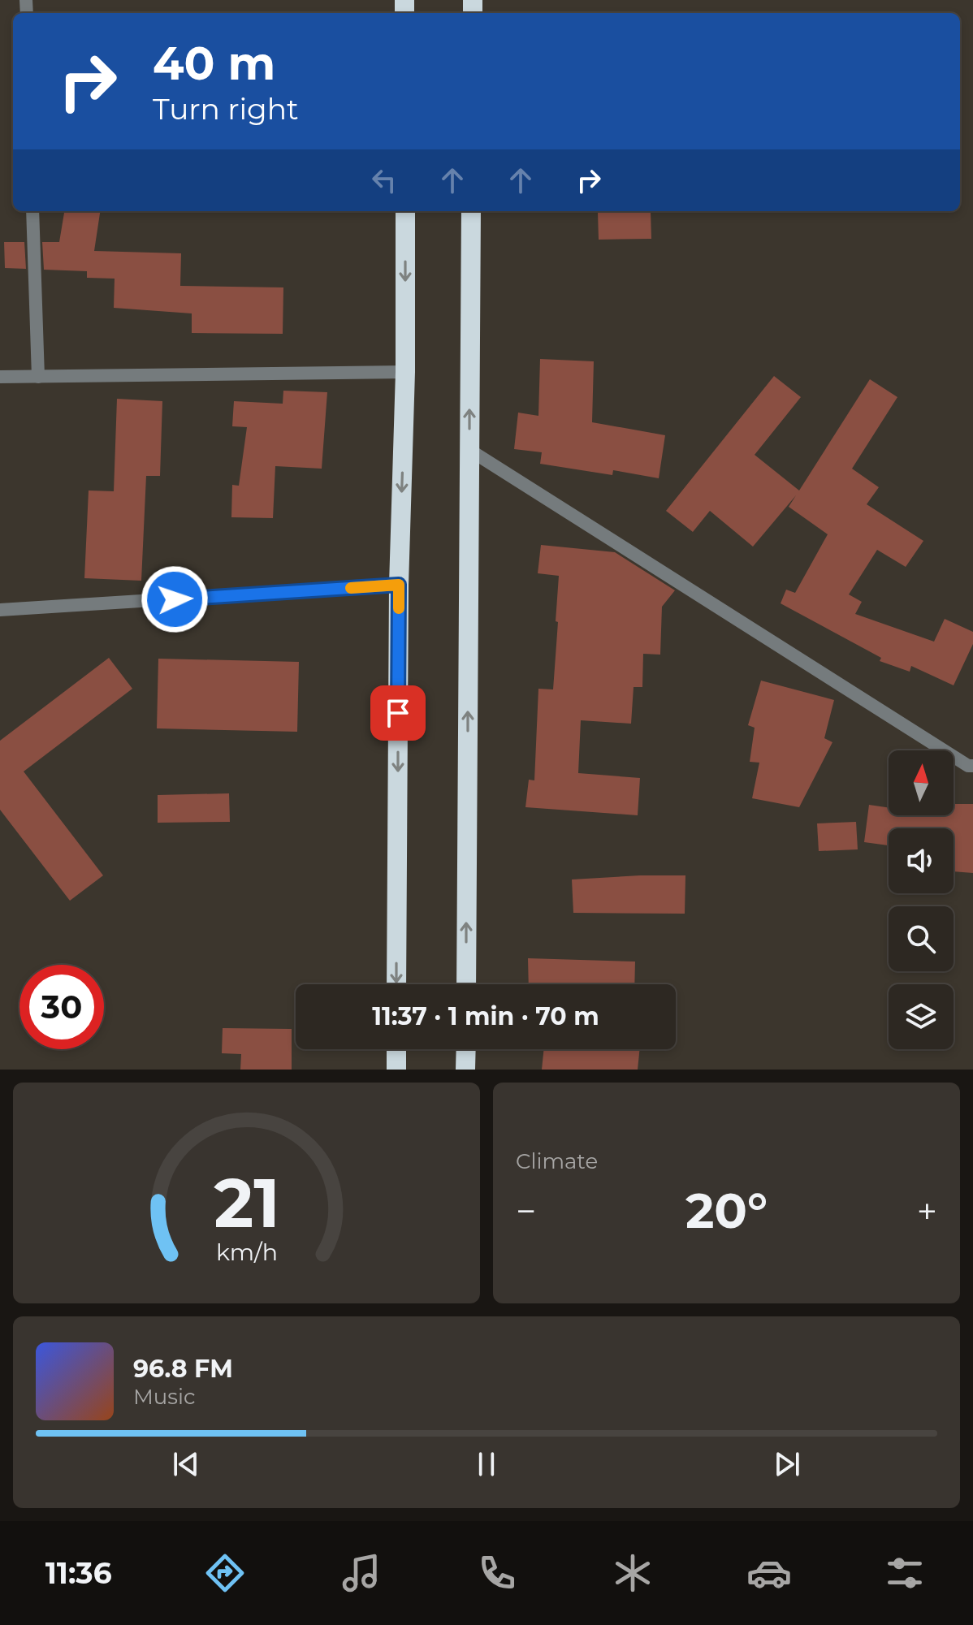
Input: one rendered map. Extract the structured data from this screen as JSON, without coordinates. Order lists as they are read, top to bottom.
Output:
{
  "north": "top",
  "page": {
    "turn": ["40 m", "Turn right"],
    "limit": "30",
    "trip": "11:37 · 1 min · 70 m",
    "tile": "Climate",
    "heat": ["−", "20°", "+"],
    "song": ["96.8 FM", "Music"],
    "tabs": "11:36",
    "gauge": ["21", "km/h"]
  }
}
